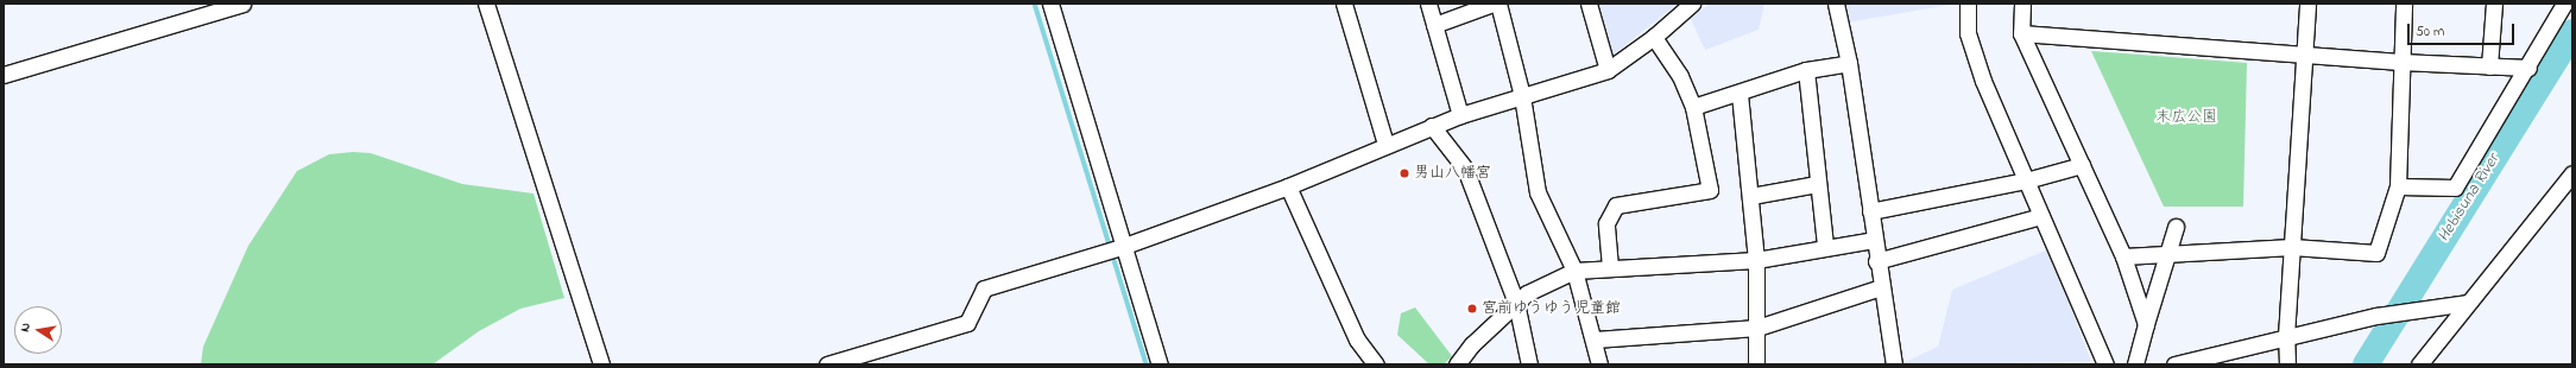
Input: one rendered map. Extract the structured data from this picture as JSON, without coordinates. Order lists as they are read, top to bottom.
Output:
{
  "water": ["Hebisuna River"],
  "parks": ["末広公園"],
  "places": ["男山八幡宮", "宮前ゆうゆう児童館"],
  "scale_bar": "50 m",
  "north": "left"
}
